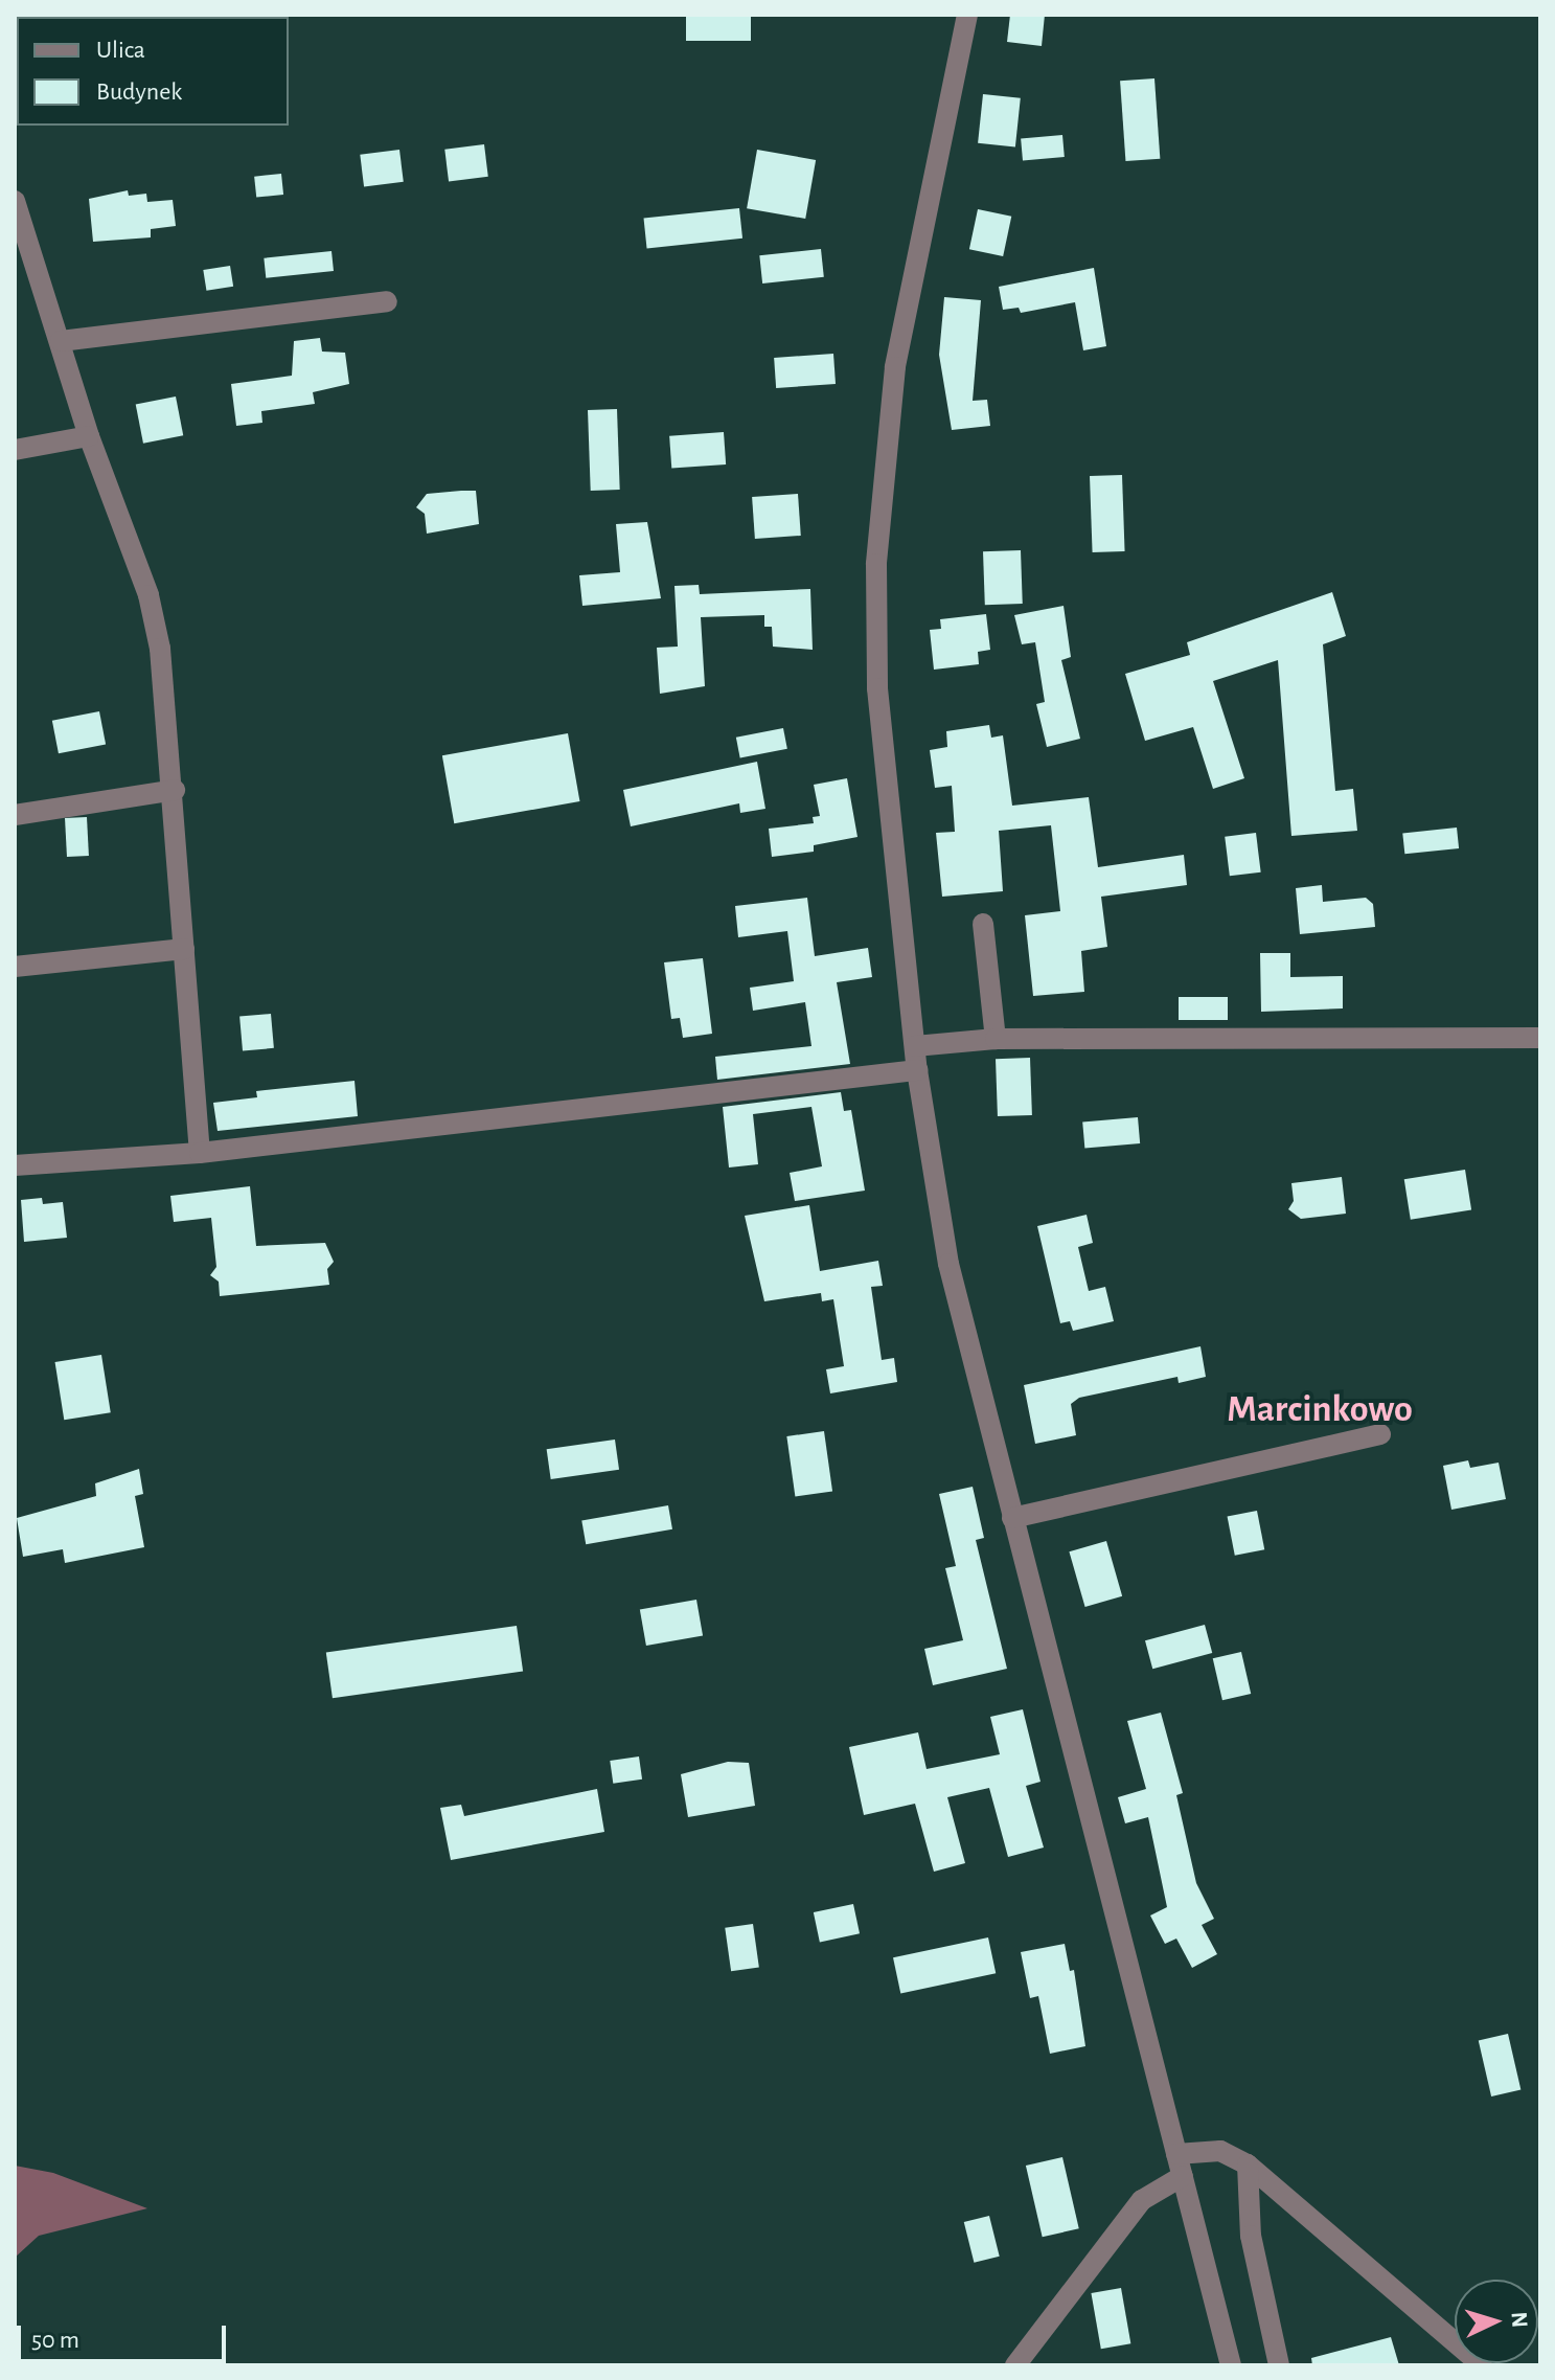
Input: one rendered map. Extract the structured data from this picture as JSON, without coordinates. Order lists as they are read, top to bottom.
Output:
{
  "districts": ["Marcinkowo"],
  "legend": ["Ulica", "Budynek"],
  "scale_bar": "50 m",
  "north": "right"
}
